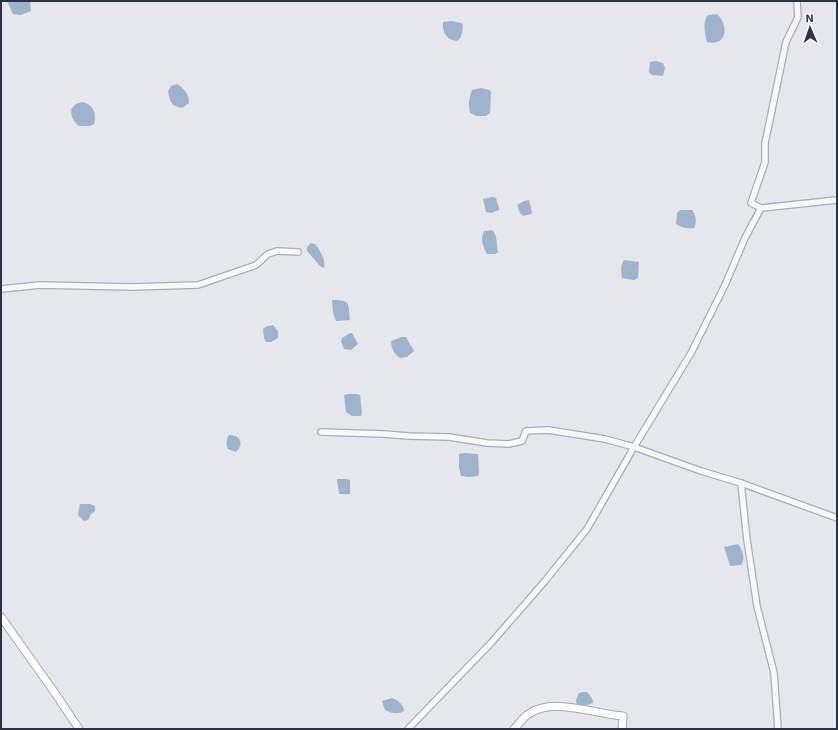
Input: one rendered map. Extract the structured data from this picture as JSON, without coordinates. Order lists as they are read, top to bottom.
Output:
{
  "north": "top"
}
